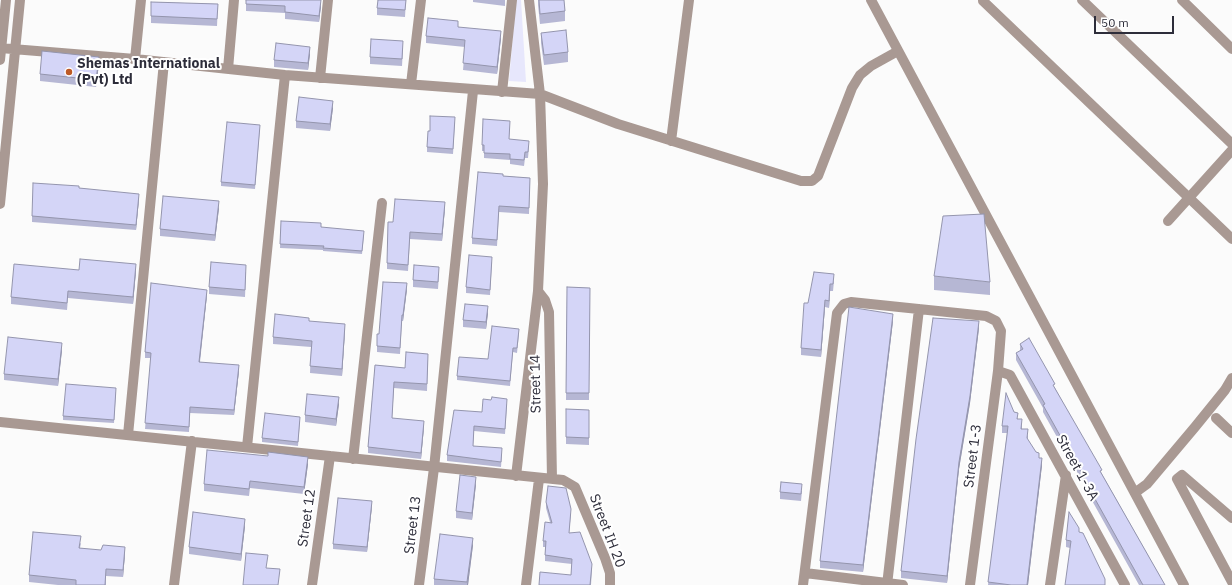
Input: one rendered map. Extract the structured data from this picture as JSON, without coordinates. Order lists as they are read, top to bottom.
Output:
{
  "streets": {
    "street": [
      "Street 14",
      "Street 1-3",
      "Street 1-3A",
      "Street 12",
      "Street 13",
      "Street IH 20"
    ]
  },
  "crossings": [
    ["Street 14", "Street IH 20"],
    ["Street 1-3", "Street 1-3A"]
  ],
  "places": ["Shemas International (Pvt) Ltd"],
  "scale_bar": "50 m"
}
